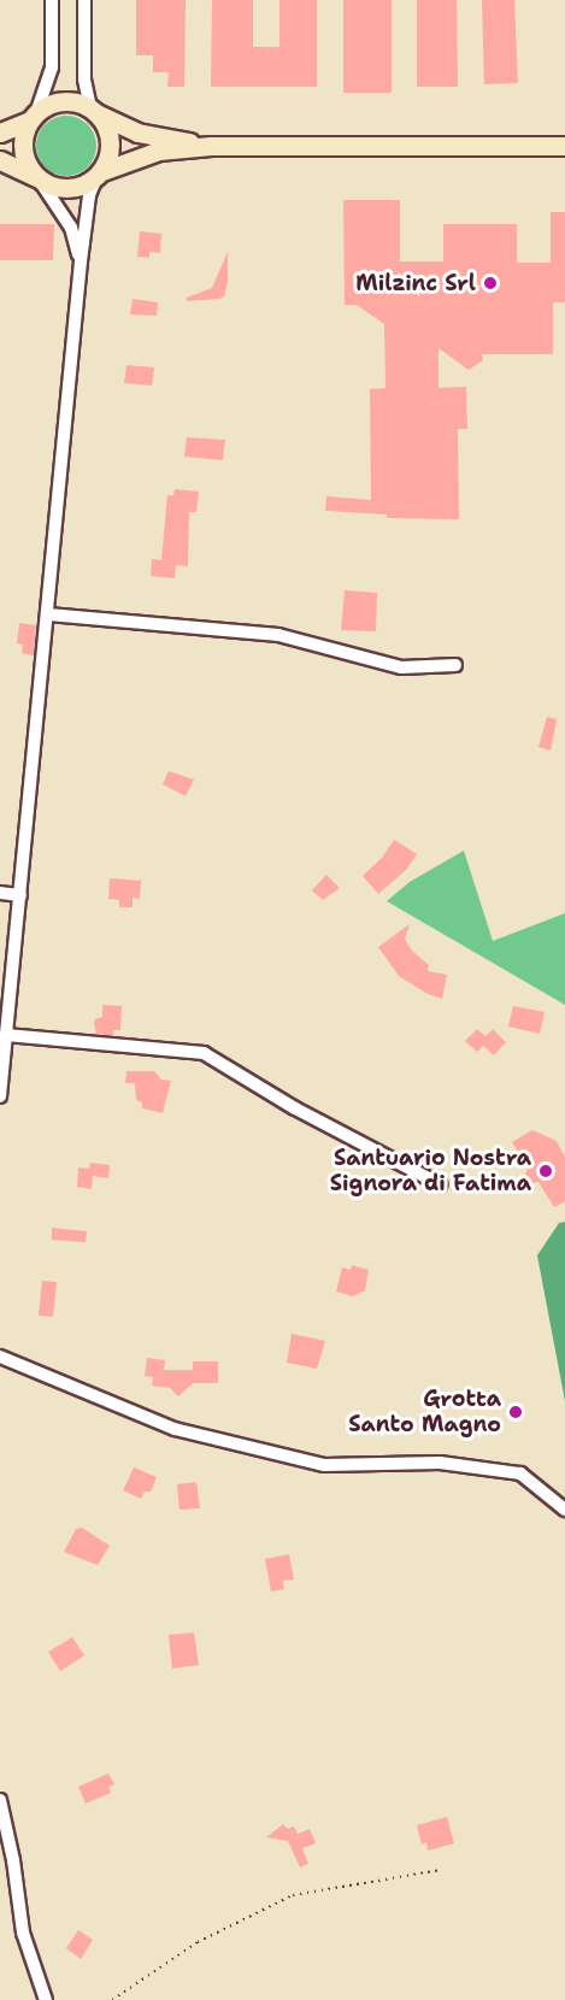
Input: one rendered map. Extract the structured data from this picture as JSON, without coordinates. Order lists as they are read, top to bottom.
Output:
{
  "places": ["Milzinc Srl", "Santuario Nostra Signora di Fatima", "Grotta Santo Magno"]
}
